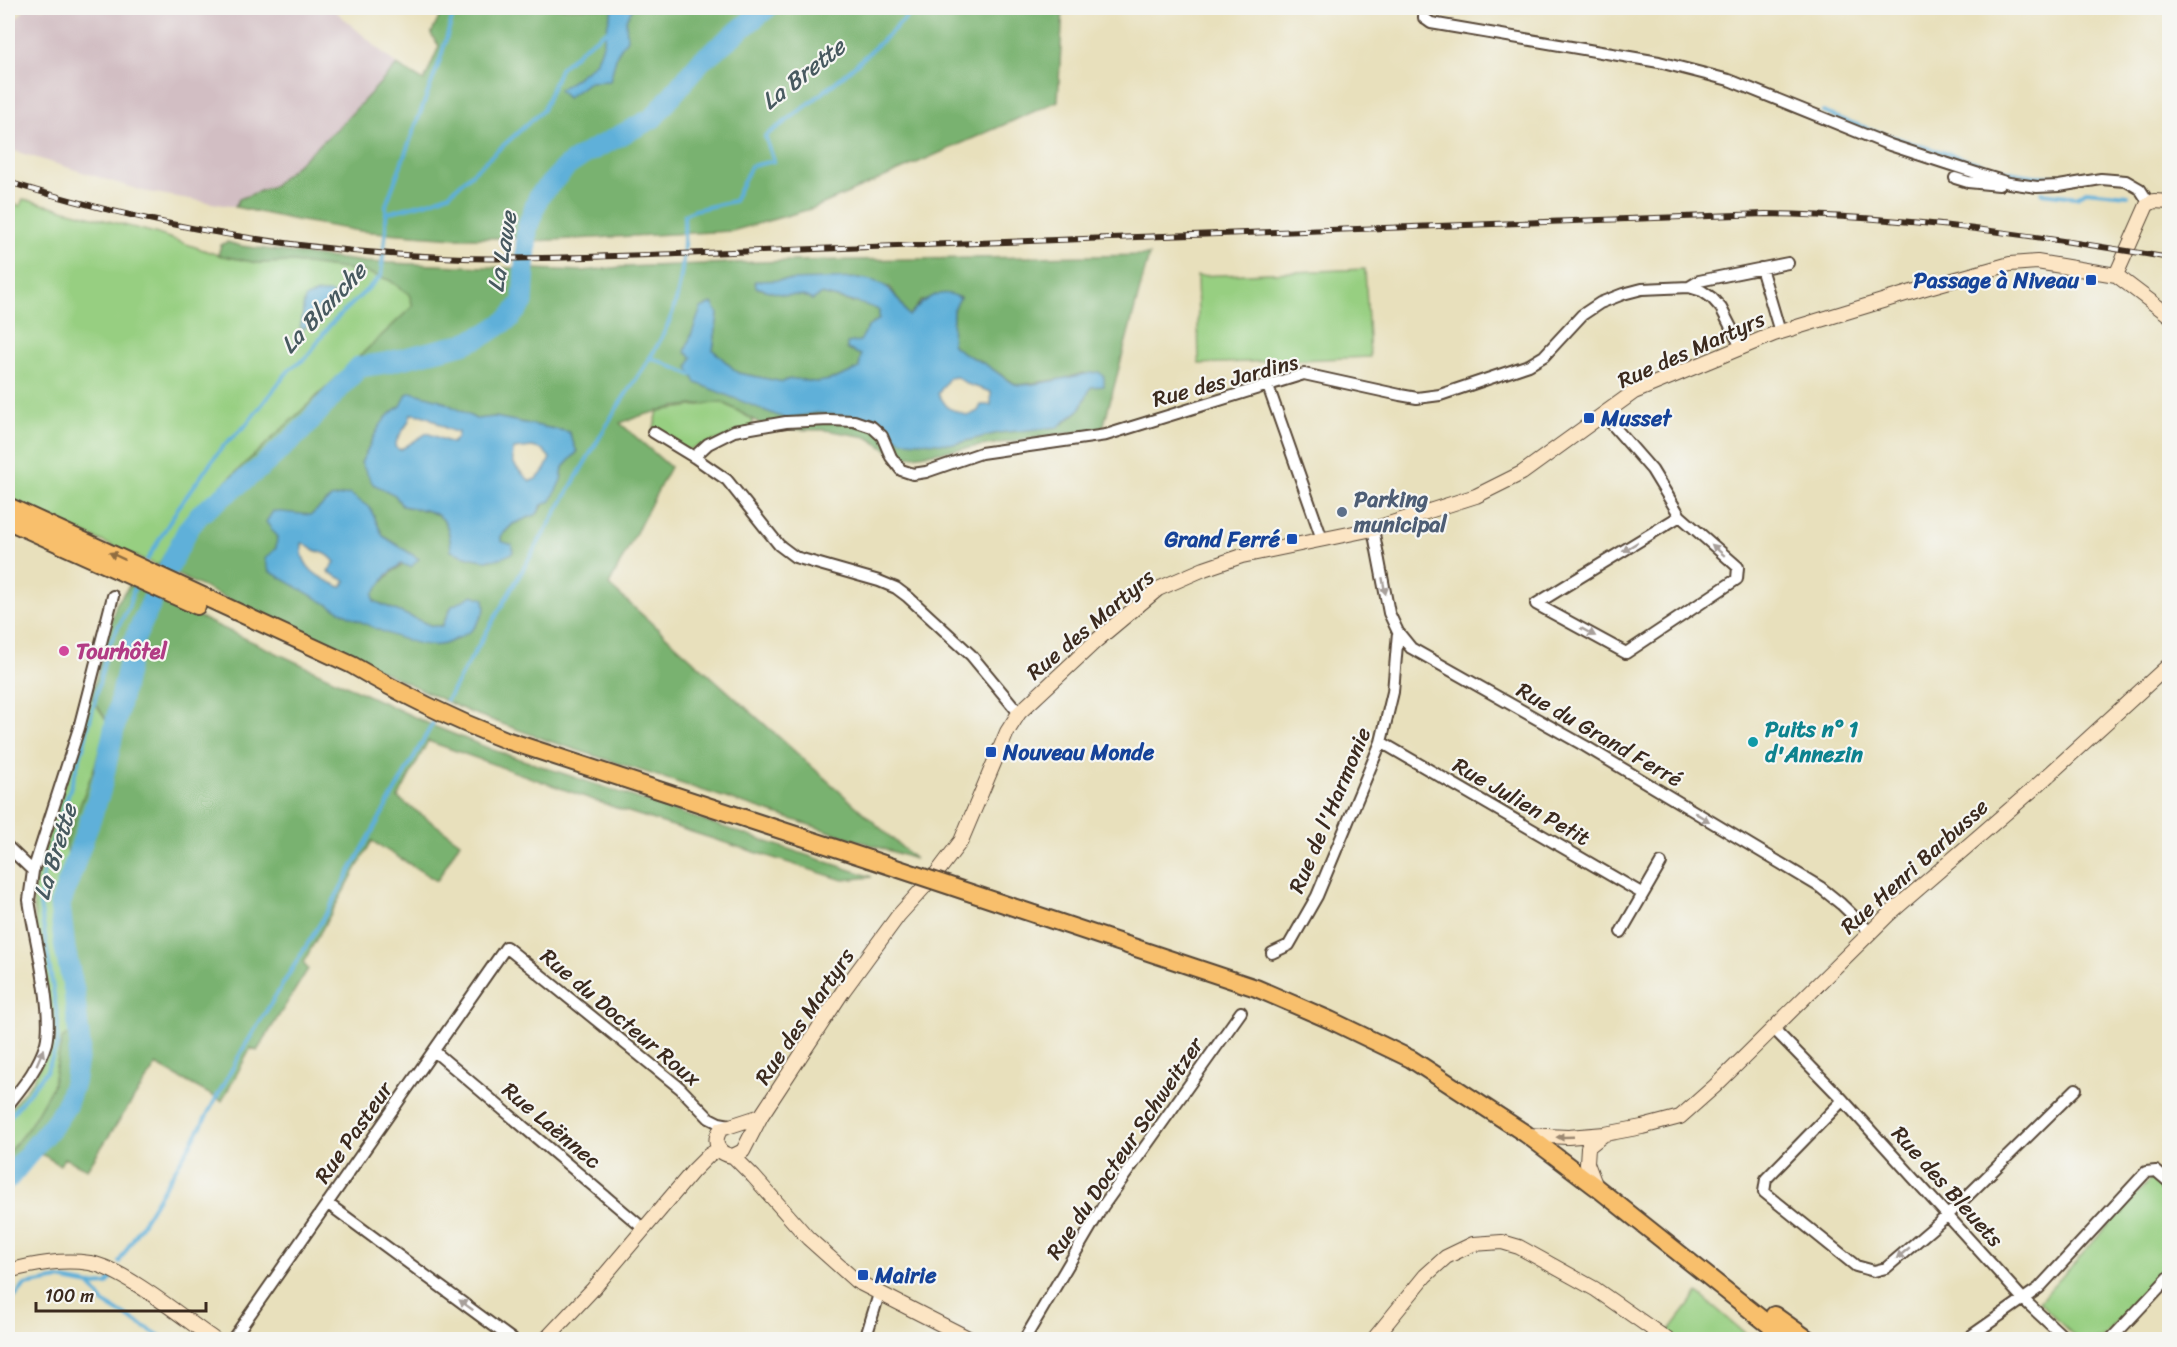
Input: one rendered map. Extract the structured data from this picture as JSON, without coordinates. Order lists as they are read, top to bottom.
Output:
{
  "streets": {
    "street": [
      "Rue des Martyrs",
      "Rue des Jardins",
      "Rue du Grand Ferré",
      "Rue Julien Petit",
      "Rue de l'Harmonie",
      "Rue Henri Barbusse",
      "Rue du Docteur Roux",
      "Rue Laënnec",
      "Rue Pasteur",
      "Rue du Docteur Schweitzer",
      "Rue des Bleuets"
    ]
  },
  "crossings": [
    ["Rue des Martyrs", "Rue du Grand Ferré"],
    ["Rue des Martyrs", "Rue du Docteur Roux"],
    ["Rue du Grand Ferré", "Rue de l'Harmonie"],
    ["Rue du Grand Ferré", "Rue Henri Barbusse"],
    ["Rue Julien Petit", "Rue de l'Harmonie"],
    ["Rue Henri Barbusse", "Rue des Bleuets"],
    ["Rue du Docteur Roux", "Rue Pasteur"],
    ["Rue Laënnec", "Rue Pasteur"]
  ],
  "one_way": ["Rue du Grand Ferré"],
  "water": ["La Brette", "La Lawe", "La Blanche"],
  "places": {
    "transit": [
      "Passage à Niveau",
      "Musset",
      "Grand Ferré",
      "Nouveau Monde",
      "Mairie"
    ],
    "other": ["Parking municipal", "Tourhôtel", "Puits n° 1 d'Annezin"]
  },
  "scale_bar": "100 m"
}
